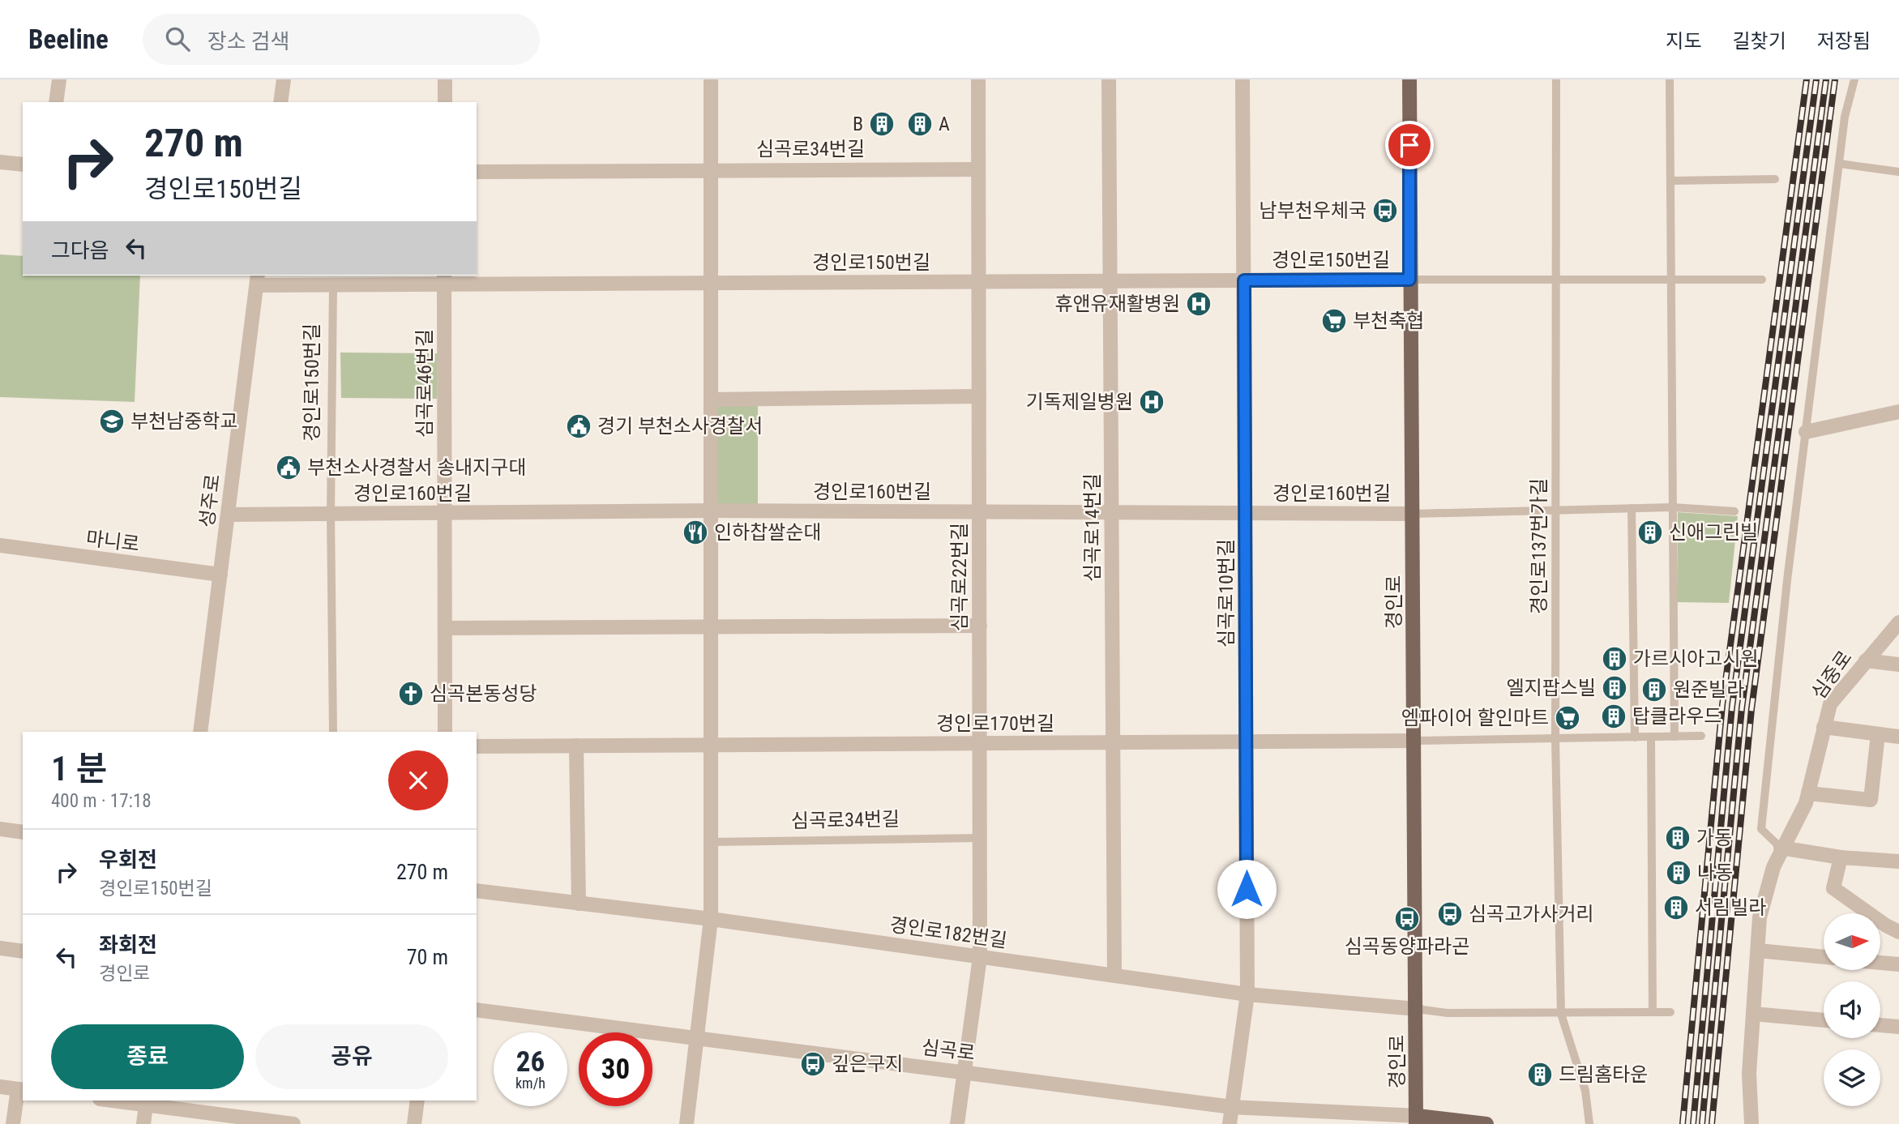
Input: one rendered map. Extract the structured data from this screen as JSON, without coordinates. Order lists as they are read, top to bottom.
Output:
{
  "streets": {
    "main road": ["경인로"],
    "street": [
      "심곡로34번길",
      "경인로150번길",
      "심곡로46번길",
      "경인로160번길",
      "성주로",
      "심곡로14번길",
      "마니로",
      "심곡로22번길",
      "심곡로10번길",
      "심중로",
      "경인로170번길",
      "경인로182번길",
      "심곡로"
    ],
    "lane": ["경인로137번가길"]
  },
  "crossings": [
    ["심곡로34번길", "심곡로22번길"],
    ["경인로150번길", "심곡로46번길"],
    ["경인로150번길", "경인로160번길"],
    ["경인로150번길", "성주로"],
    ["경인로150번길", "심곡로14번길"],
    ["경인로150번길", "심곡로22번길"],
    ["경인로150번길", "심곡로10번길"],
    ["경인로150번길", "경인로"],
    ["심곡로46번길", "경인로160번길"],
    ["경인로160번길", "성주로"],
    ["경인로160번길", "심곡로14번길"],
    ["경인로160번길", "심곡로22번길"],
    ["경인로160번길", "심곡로10번길"],
    ["경인로160번길", "경인로"],
    ["성주로", "마니로"],
    ["심곡로14번길", "경인로170번길"],
    ["심곡로14번길", "경인로182번길"],
    ["심곡로22번길", "경인로170번길"],
    ["심곡로22번길", "경인로182번길"],
    ["심곡로22번길", "심곡로"],
    ["심곡로10번길", "경인로170번길"],
    ["심곡로10번길", "경인로182번길"],
    ["심곡로10번길", "심곡로"],
    ["경인로", "경인로170번길"],
    ["경인로", "경인로182번길"],
    ["경인로", "심곡로"]
  ],
  "places": {
    "building": [
      "B",
      "A",
      "신애그린빌",
      "가르시아고시원",
      "엘지팝스빌",
      "원준빌라",
      "탑클라우드",
      "가동",
      "나동",
      "서림빌라",
      "드림홈타운"
    ],
    "bus stop": [
      "남부천우체국",
      "심곡고가사거리",
      "심곡동양파라곤",
      "깊은구지"
    ],
    "hospital": ["휴앤유재활병원", "기독제일병원"],
    "supermarket": ["부천축협", "엠파이어 할인마트"],
    "school or university": ["부천남중학교"],
    "public building": ["경기 부천소사경찰서", "부천소사경찰서 송내지구대"],
    "restaurant": ["인하찹쌀순대"],
    "church": ["심곡본동성당"]
  },
  "north": "right",
  "page": {
    "header": "Beeline",
    "search": "장소 검색",
    "nav": ["지도", "길찾기", "저장됨"],
    "turn": ["270 m", "경인로150번길"],
    "then": "그다음",
    "heading": ["1 분", "400 m · 17:18"],
    "list": [
      {
        "name": "우회전",
        "note": "경인로150번길",
        "value": "270 m"
      },
      {
        "name": "좌회전",
        "note": "경인로",
        "value": "70 m"
      }
    ],
    "buttons": ["종료", "공유"],
    "speed": "26 km/h",
    "limit": "30"
  }
}
